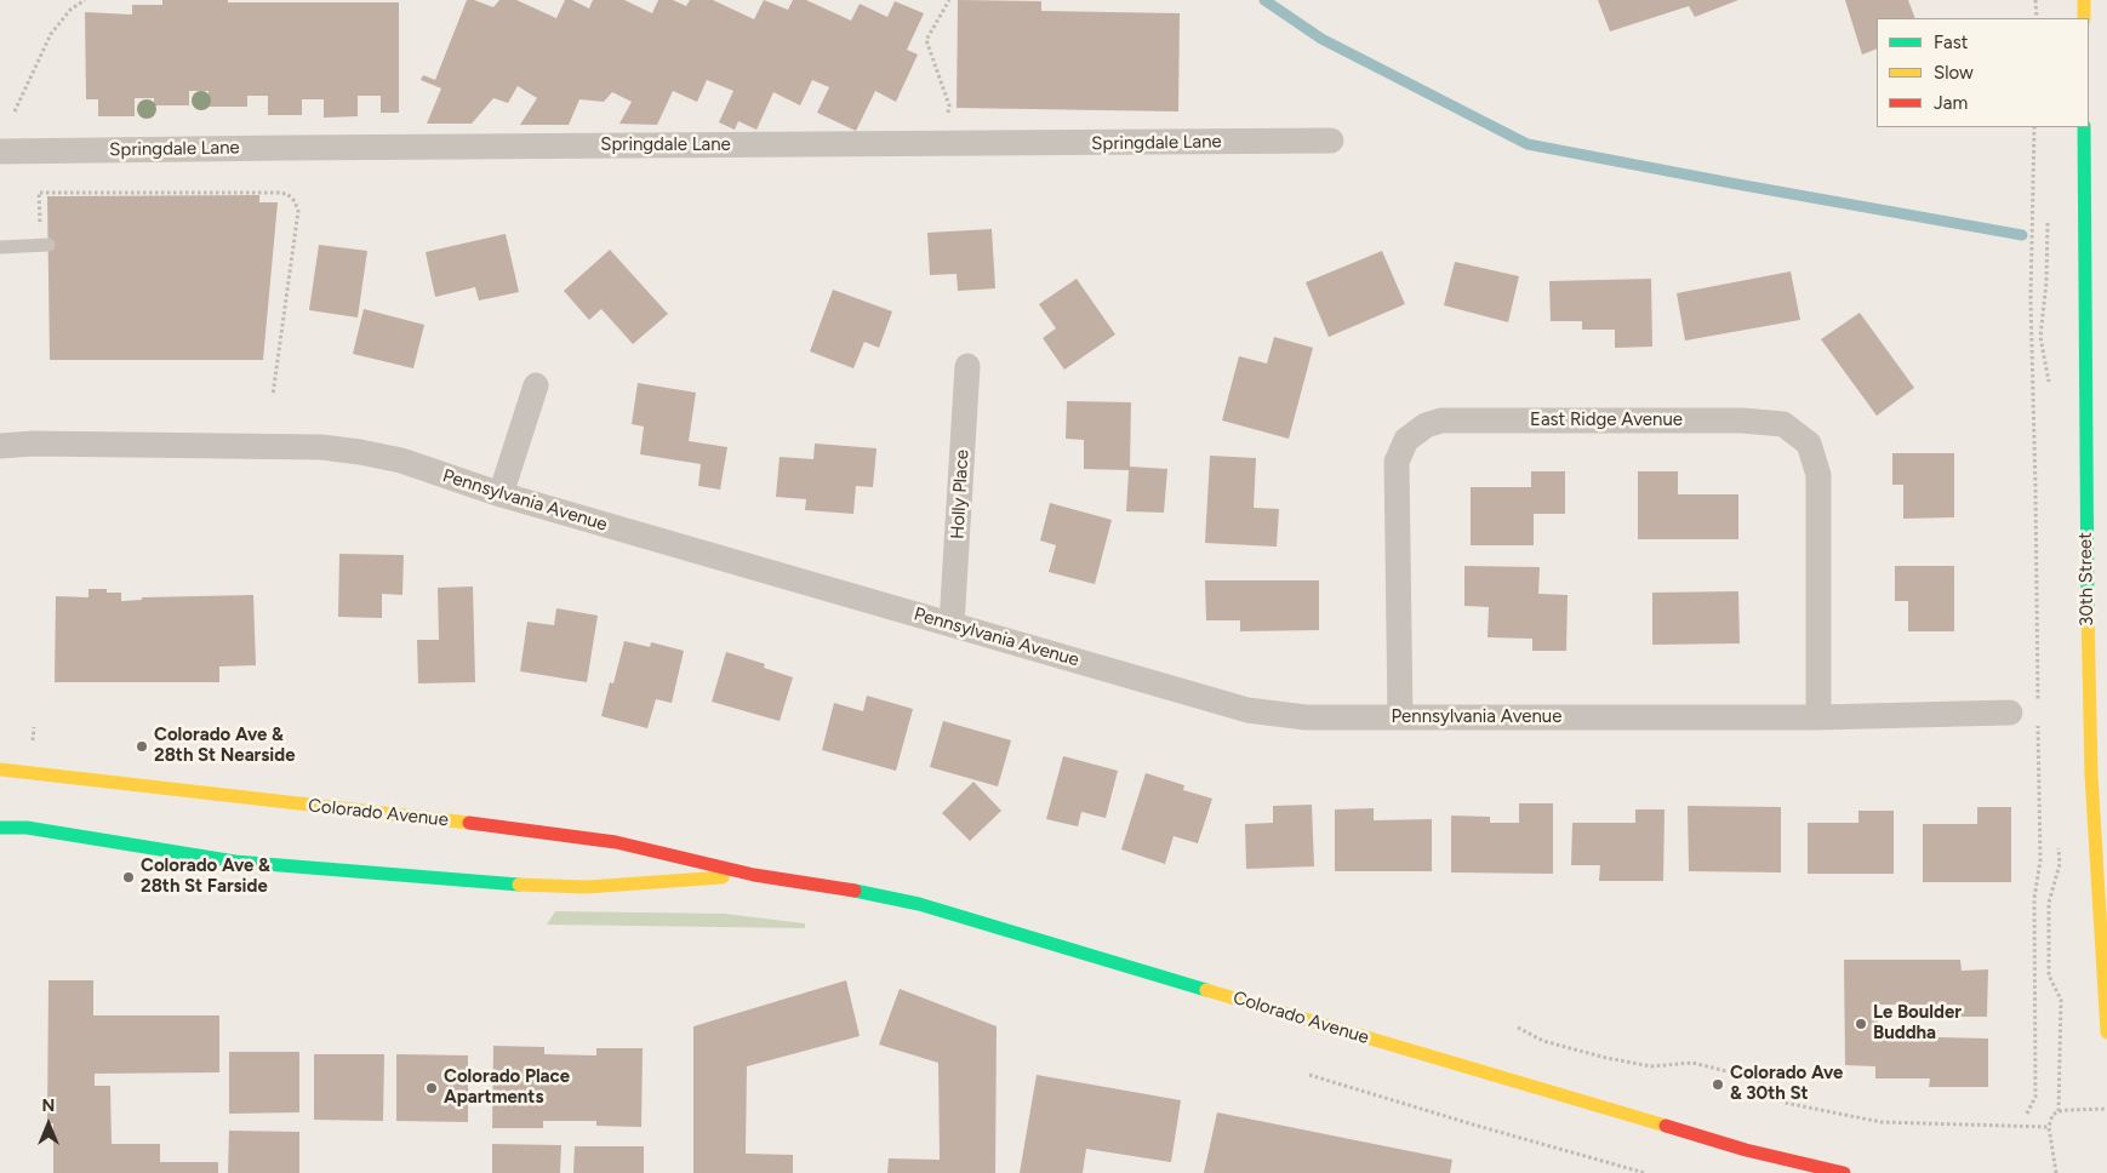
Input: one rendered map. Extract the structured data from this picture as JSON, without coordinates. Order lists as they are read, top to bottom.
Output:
{
  "streets": {
    "main road": ["30th Street", "Colorado Avenue"],
    "street": [
      "Springdale Lane",
      "East Ridge Avenue",
      "Holly Place",
      "Pennsylvania Avenue"
    ]
  },
  "crossings": [
    ["East Ridge Avenue", "Pennsylvania Avenue"],
    ["Holly Place", "Pennsylvania Avenue"]
  ],
  "places": [
    "Colorado Ave & 28th St Nearside",
    "Colorado Ave & 28th St Farside",
    "Le Boulder Buddha",
    "Colorado Ave & 30th St",
    "Colorado Place Apartments"
  ],
  "legend": ["Fast", "Slow", "Jam"],
  "north": "top"
}
